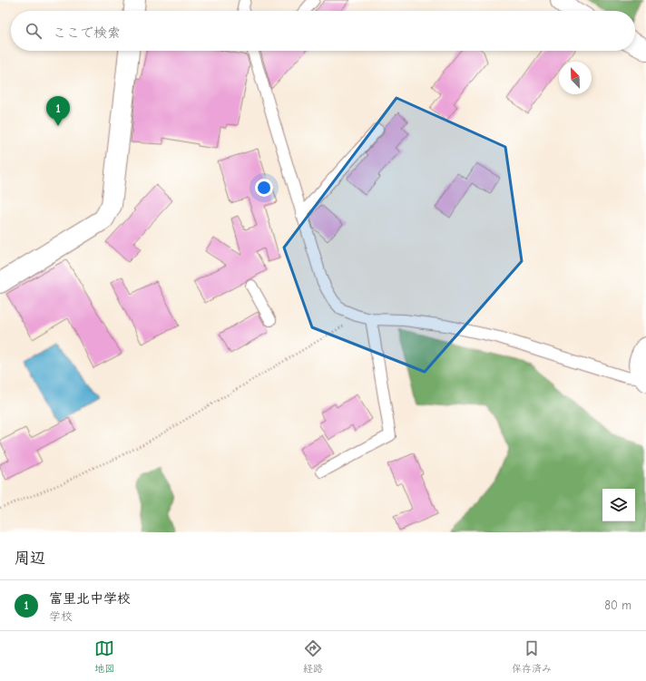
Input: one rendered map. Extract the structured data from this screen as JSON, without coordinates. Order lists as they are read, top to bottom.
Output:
{
  "north": "top left",
  "page": {
    "search": "ここで検索",
    "pins": "1",
    "heading": "周辺",
    "list": [
      {
        "mark": "1",
        "name": "富里北中学校",
        "note": "学校",
        "value": "80 m"
      }
    ],
    "nav": ["地図", "経路", "保存済み"]
  }
}
